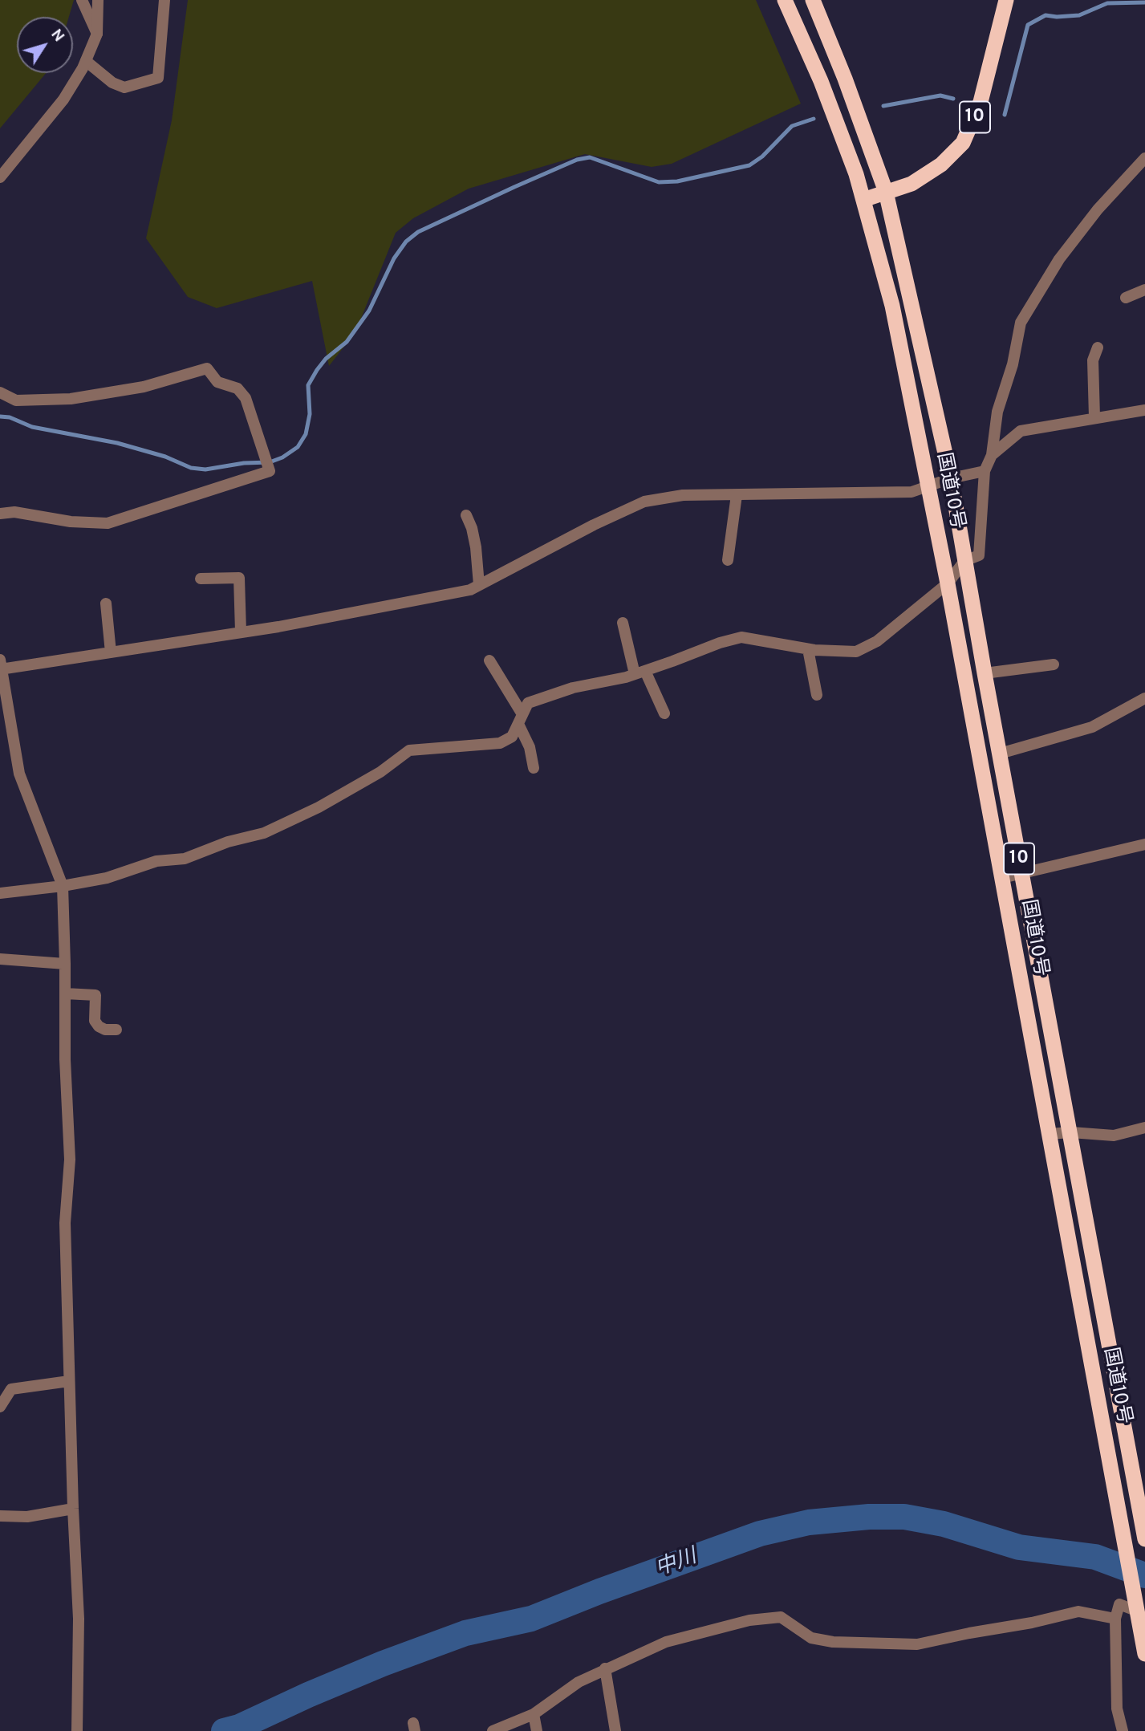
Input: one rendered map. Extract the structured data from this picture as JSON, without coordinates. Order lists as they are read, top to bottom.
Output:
{
  "streets": {
    "highway": ["10", "国道10号"]
  },
  "crossings": [
    ["10", "国道10号"]
  ],
  "water": ["中川"],
  "north": "top right"
}
